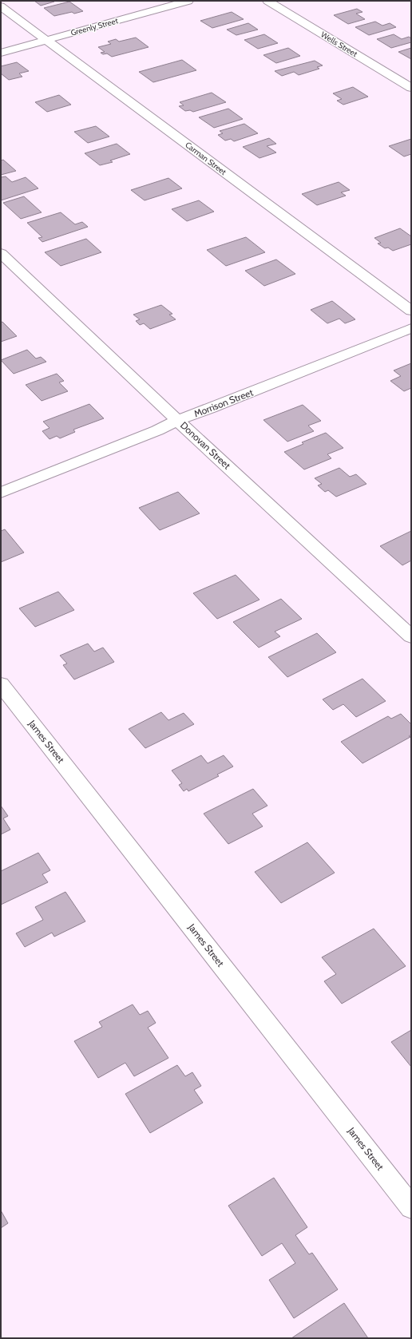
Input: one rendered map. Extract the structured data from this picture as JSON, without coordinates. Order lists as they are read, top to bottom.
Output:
{
  "streets": {
    "street": [
      "Greenly Street",
      "Wells Street",
      "Carman Street",
      "Morrison Street",
      "Donovan Street",
      "James Street"
    ]
  },
  "crossings": [
    ["Greenly Street", "Carman Street"],
    ["Morrison Street", "Donovan Street"]
  ]
}
